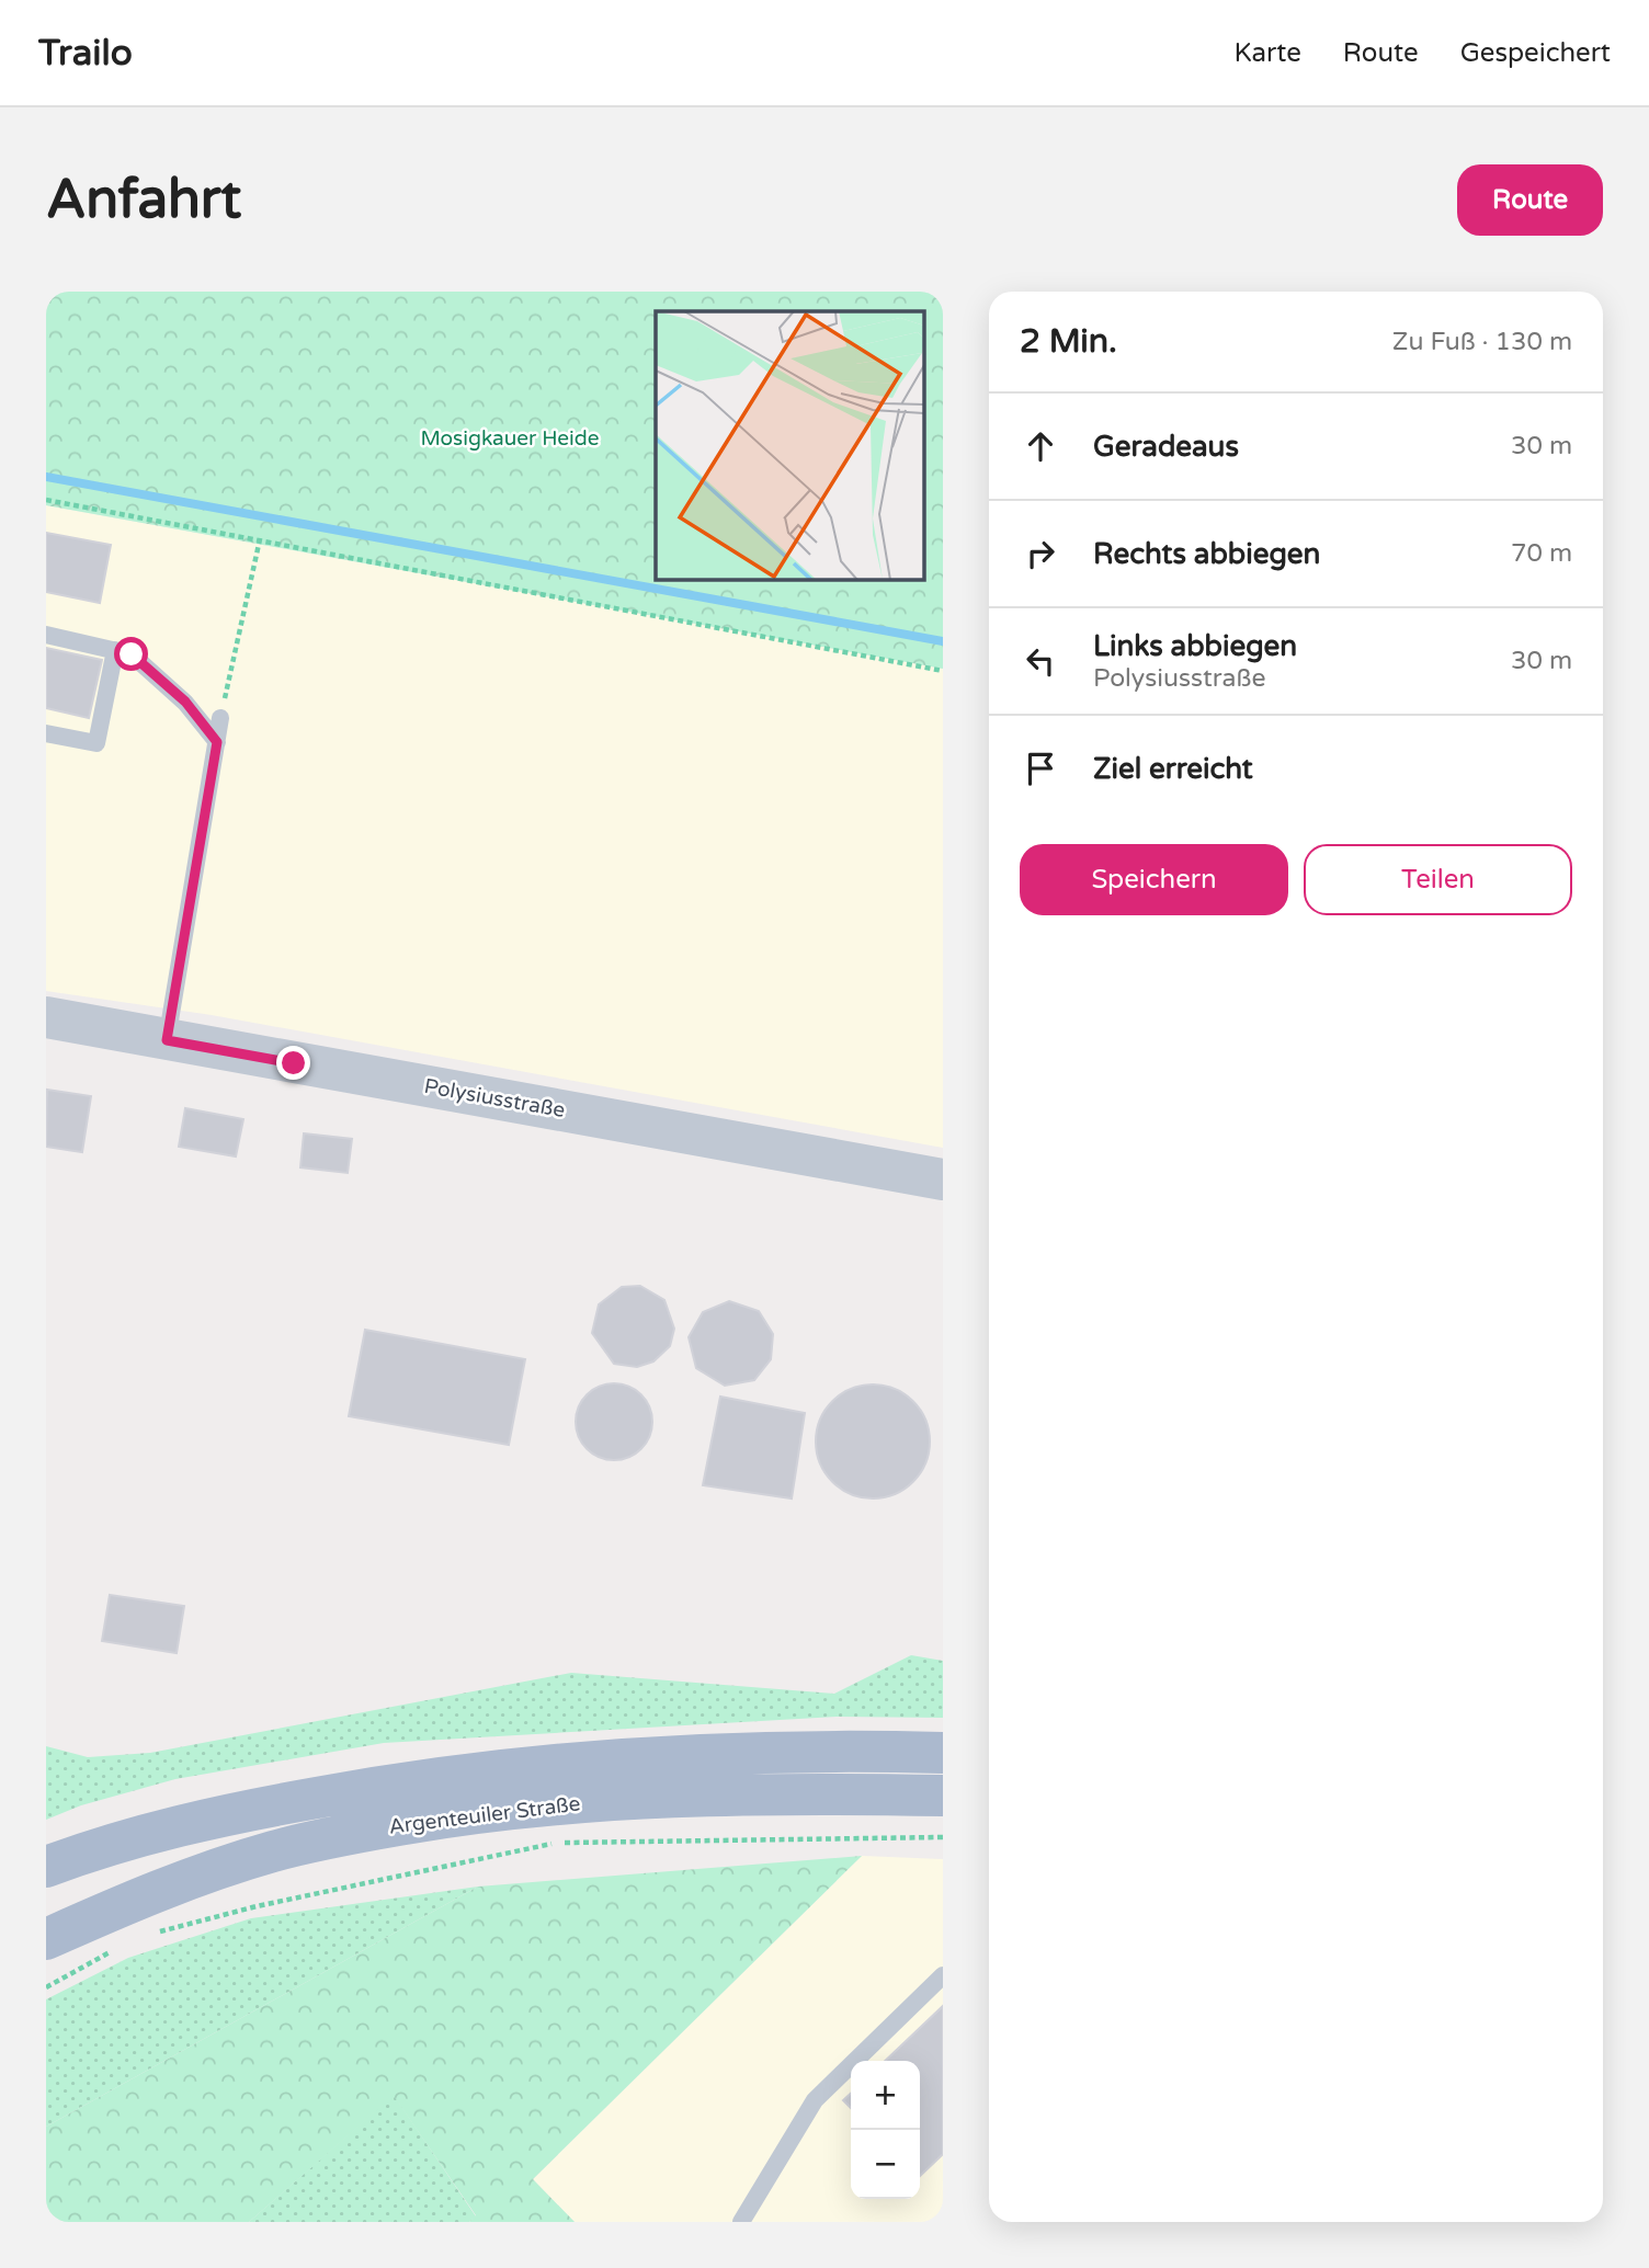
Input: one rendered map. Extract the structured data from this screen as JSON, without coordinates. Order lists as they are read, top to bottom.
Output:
{
  "streets": {
    "main road": ["Argenteuiler Straße"],
    "street": ["Polysiusstraße"]
  },
  "parks": ["Mosigkauer Heide"],
  "page": {
    "header": "Trailo",
    "nav": ["Karte", "Route", "Gespeichert"],
    "buttons": [
      "Route",
      ["Speichern", "Teilen"]
    ],
    "title": "Anfahrt",
    "heading": ["2 Min.", "Zu Fuß · 130 m"],
    "list": [
      ["Geradeaus", "30 m"],
      ["Rechts abbiegen", "70 m"],
      ["Links abbiegen", "Polysiusstraße", "30 m"],
      "Ziel erreicht"
    ],
    "map_buttons": ["+", "−"]
  }
}
